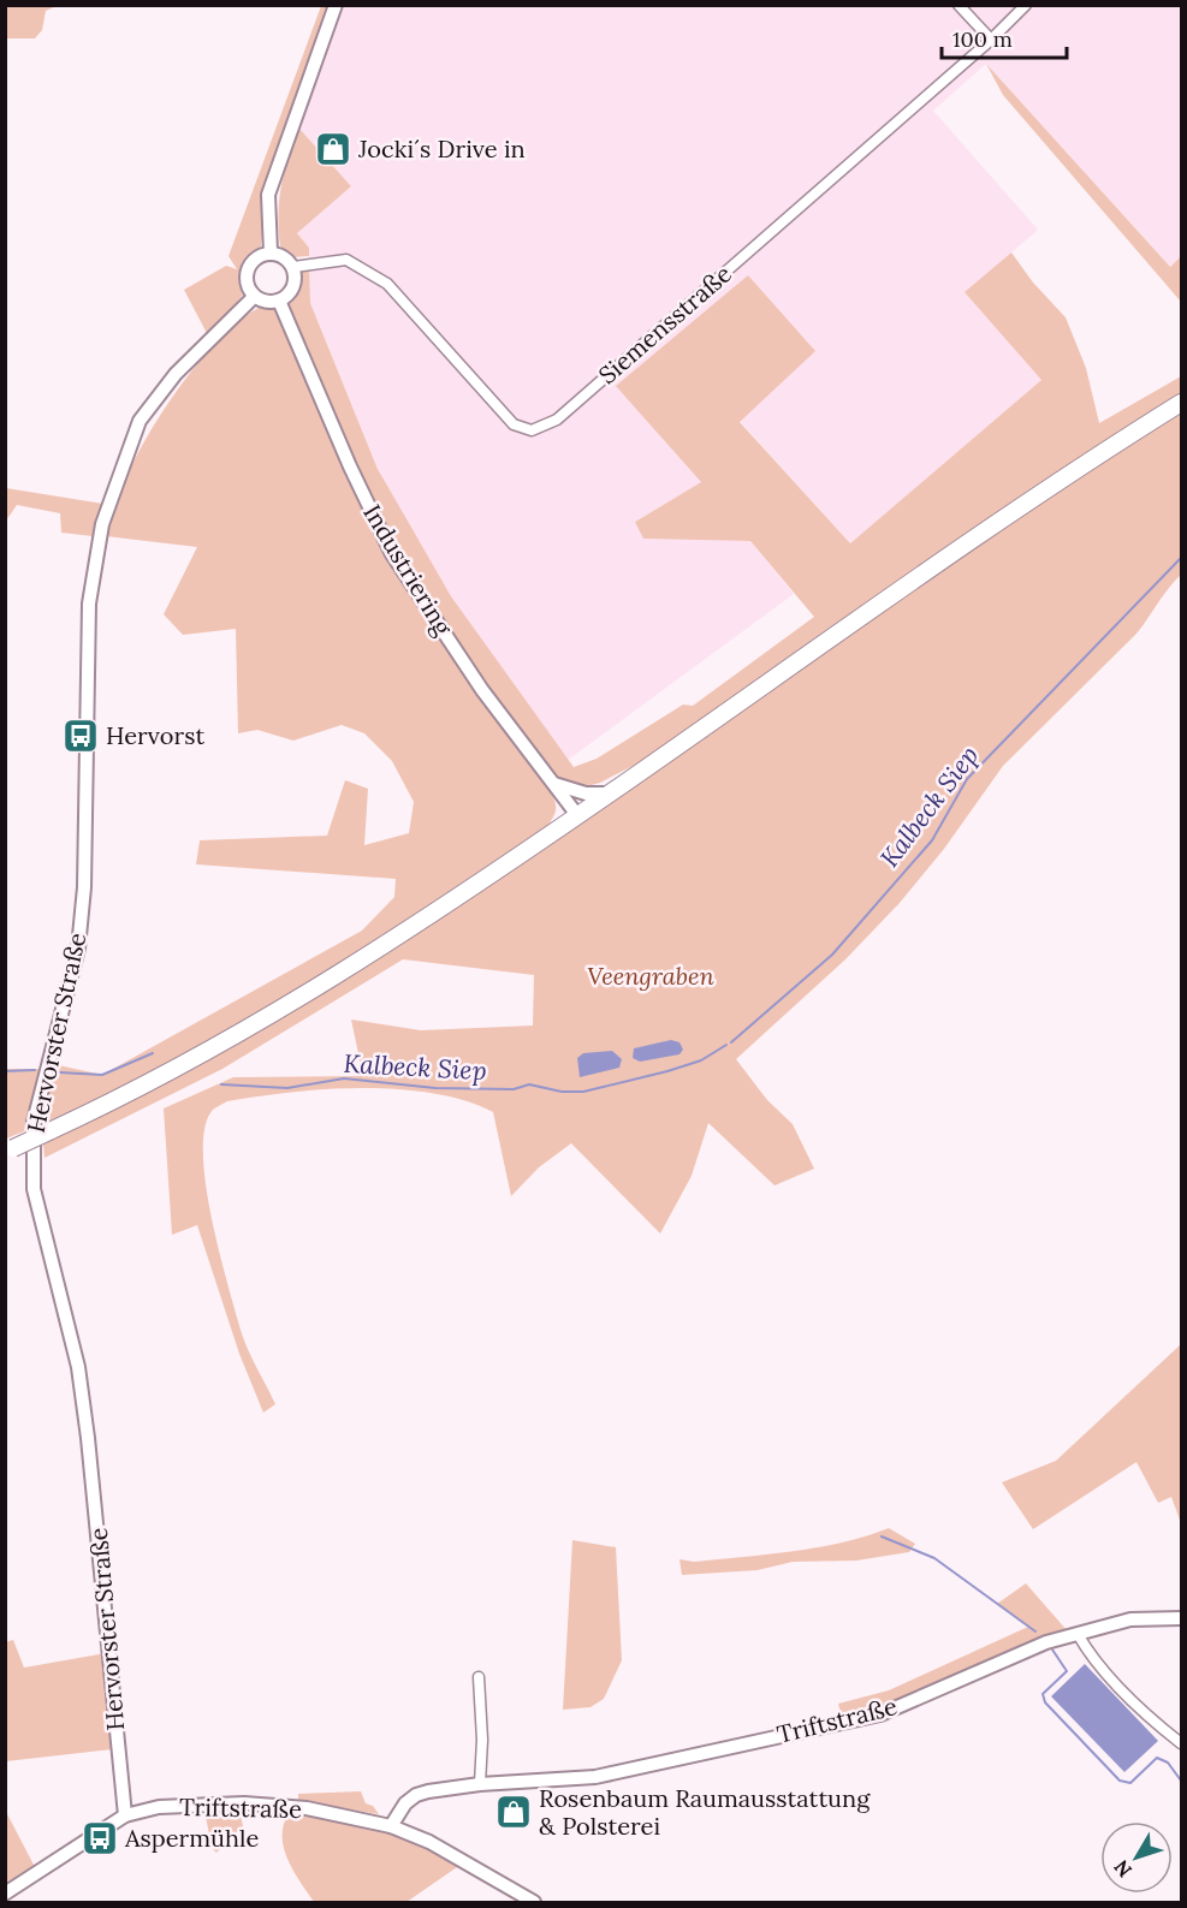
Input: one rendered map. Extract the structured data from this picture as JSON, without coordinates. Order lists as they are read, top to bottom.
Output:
{
  "streets": {
    "street": [
      "Siemensstraße",
      "Industriering",
      "Hervorster Straße",
      "Triftstraße"
    ]
  },
  "crossings": [
    ["Siemensstraße", "Industriering"],
    ["Siemensstraße", "Hervorster Straße"],
    ["Industriering", "Hervorster Straße"],
    ["Hervorster Straße", "Triftstraße"]
  ],
  "water": ["Kalbeck Siep"],
  "parks": ["Veengraben"],
  "places": {
    "shop": ["Jocki´s Drive in", "Rosenbaum Raumausstattung & Polsterei"],
    "bus stop": ["Hervorst", "Aspermühle"]
  },
  "scale_bar": "100 m",
  "north": "bottom left"
}
